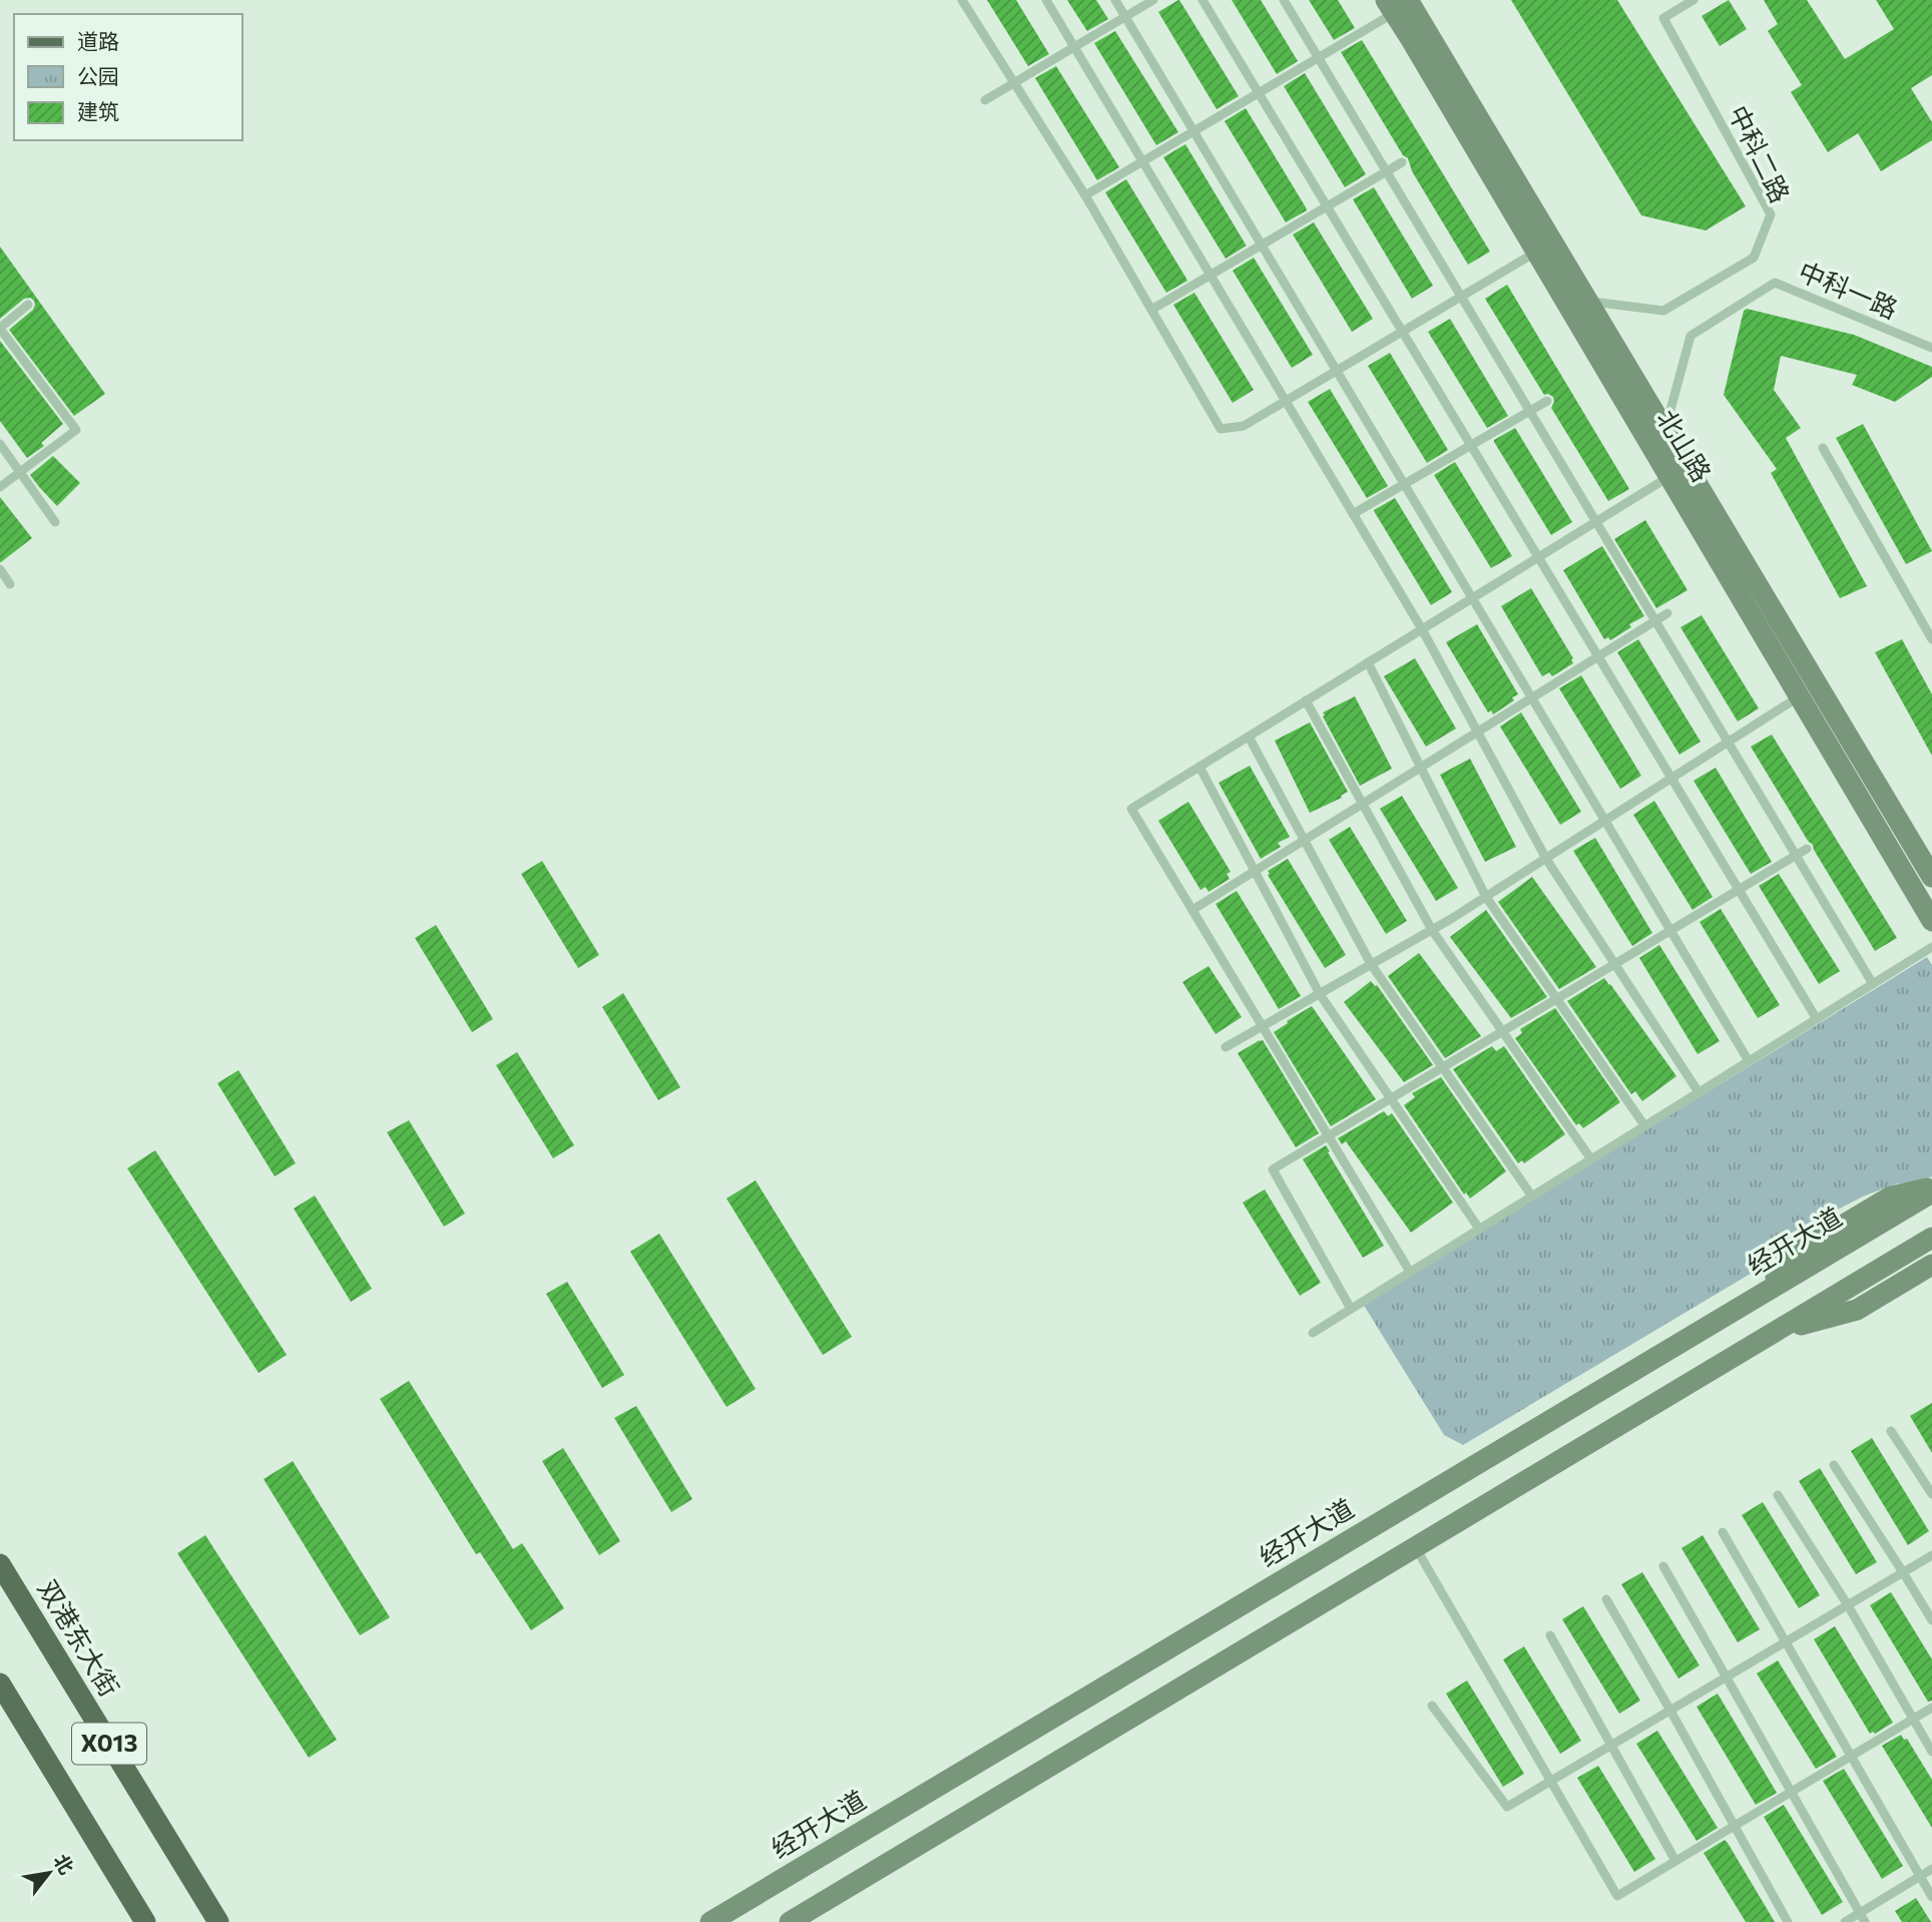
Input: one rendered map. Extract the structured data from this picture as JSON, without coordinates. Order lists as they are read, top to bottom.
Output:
{
  "streets": {
    "main road": [
      "北山路",
      "经开大道",
      "双港东大街",
      "X013"
    ],
    "lane": ["中科二路", "中科一路"]
  },
  "crossings": [
    ["中科二路", "北山路"],
    ["中科一路", "北山路"]
  ],
  "legend": ["道路", "公园", "建筑"],
  "north": "top right"
}
